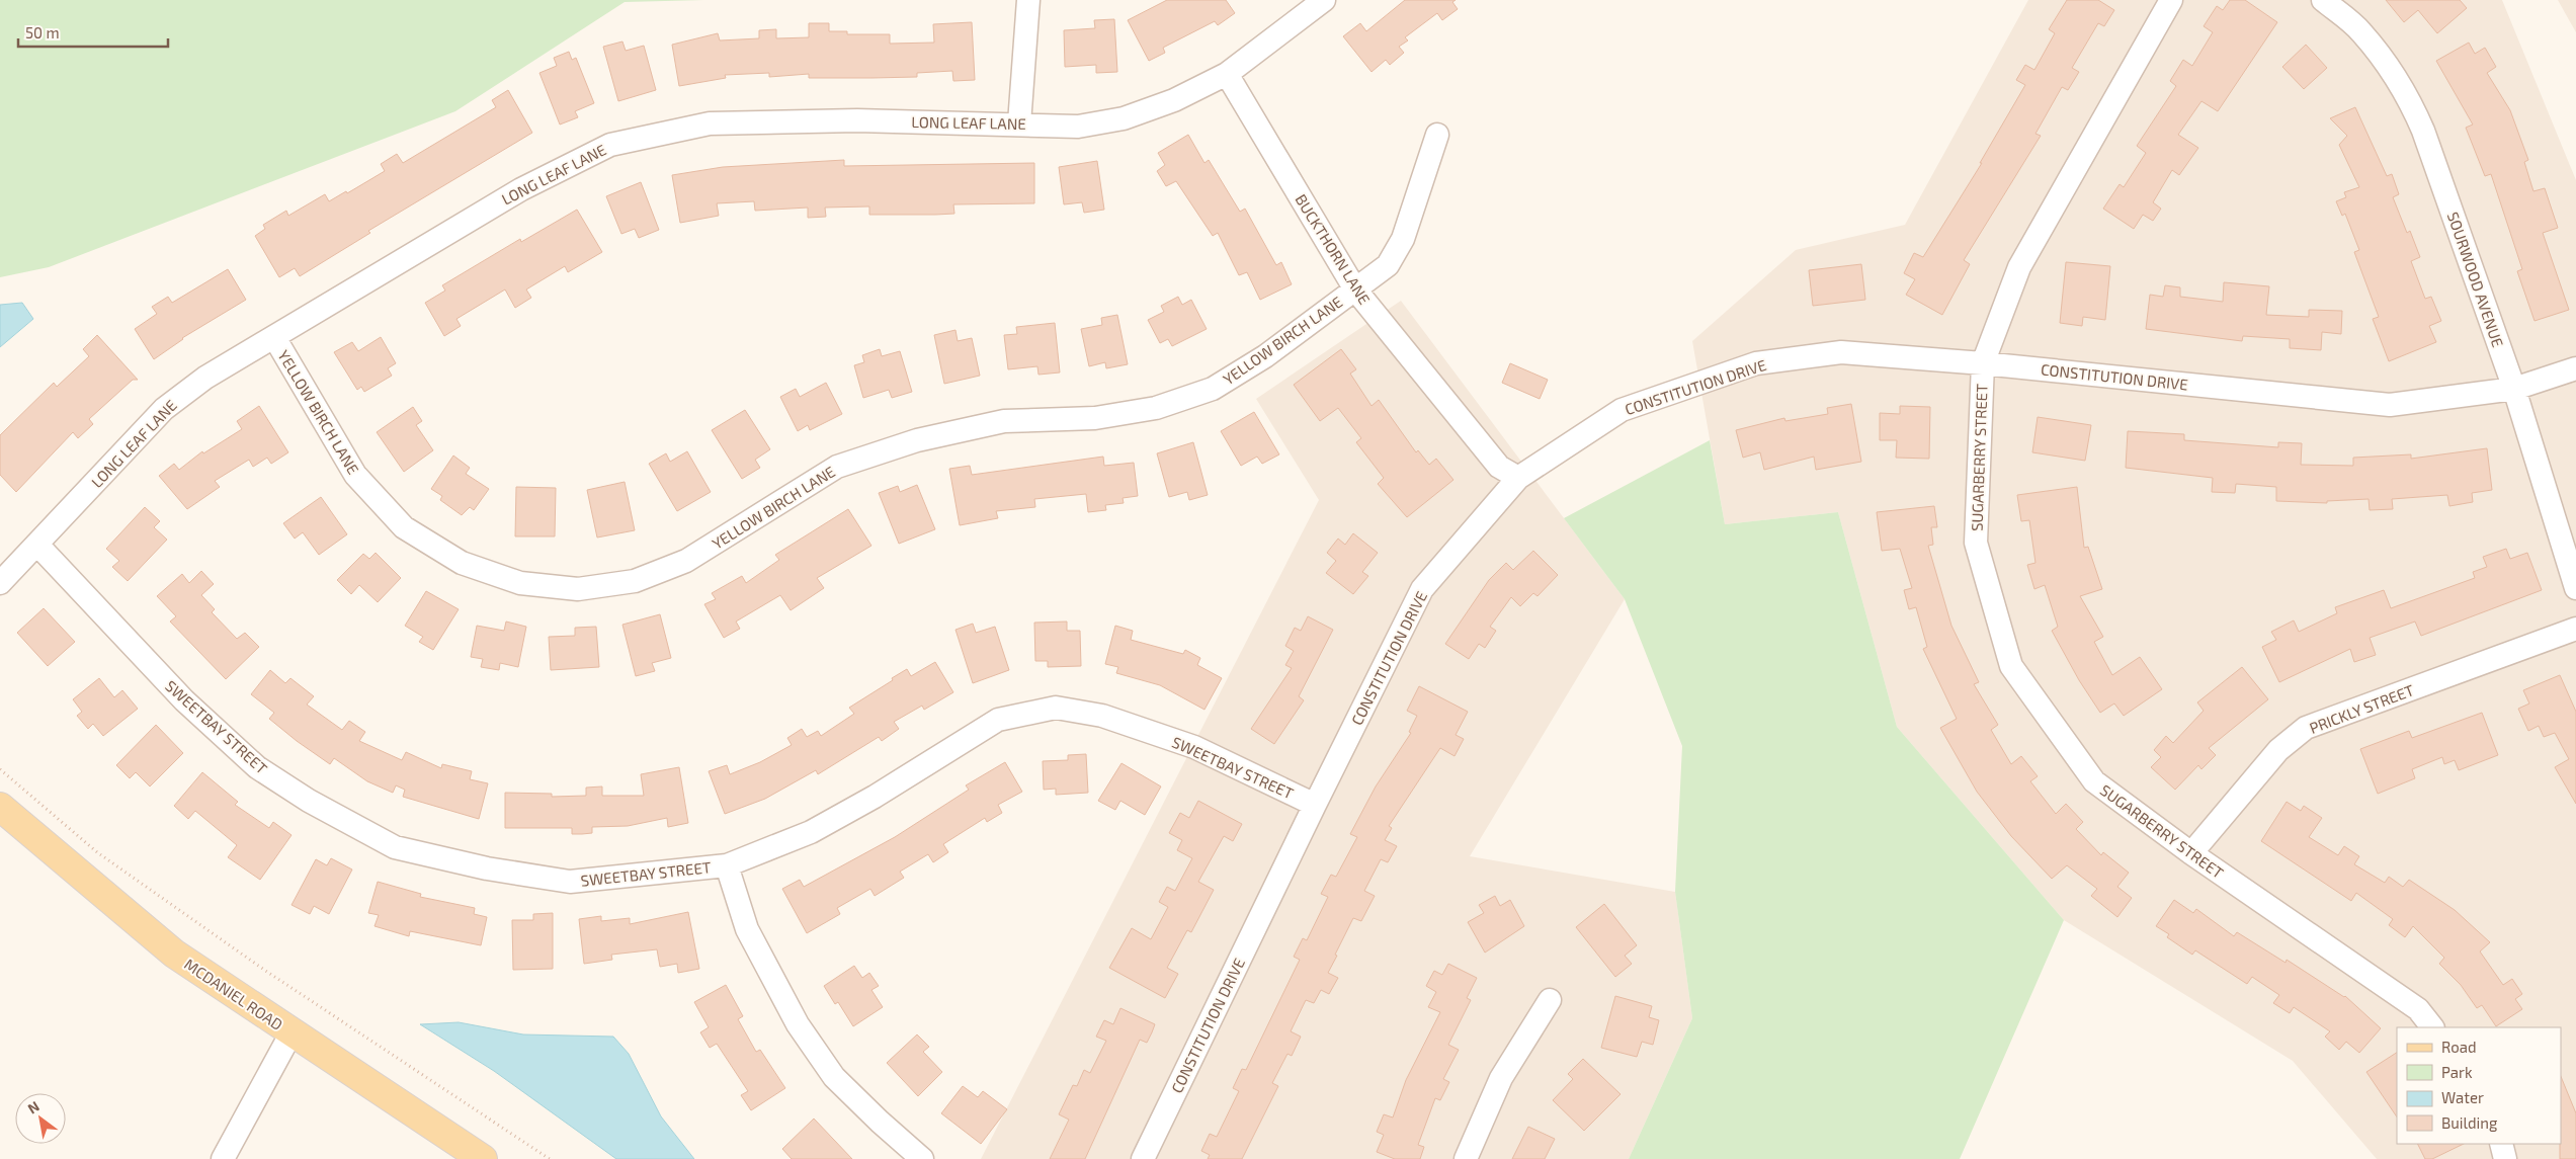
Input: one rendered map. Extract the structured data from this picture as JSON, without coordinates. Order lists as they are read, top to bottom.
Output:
{
  "streets": {
    "main road": ["MCDANIEL ROAD"],
    "street": [
      "LONG LEAF LANE",
      "BUCKTHORN LANE",
      "SOURWOOD AVENUE",
      "YELLOW BIRCH LANE",
      "CONSTITUTION DRIVE",
      "SUGARBERRY STREET",
      "PRICKLY STREET",
      "SWEETBAY STREET"
    ]
  },
  "crossings": [
    ["LONG LEAF LANE", "BUCKTHORN LANE"],
    ["LONG LEAF LANE", "YELLOW BIRCH LANE"],
    ["LONG LEAF LANE", "SWEETBAY STREET"],
    ["BUCKTHORN LANE", "YELLOW BIRCH LANE"],
    ["BUCKTHORN LANE", "CONSTITUTION DRIVE"],
    ["SOURWOOD AVENUE", "CONSTITUTION DRIVE"],
    ["CONSTITUTION DRIVE", "SUGARBERRY STREET"],
    ["CONSTITUTION DRIVE", "SWEETBAY STREET"],
    ["SUGARBERRY STREET", "PRICKLY STREET"]
  ],
  "legend": [
    "Road",
    "Park",
    "Water",
    "Building"
  ],
  "scale_bar": "50 m",
  "north": "top left"
}
